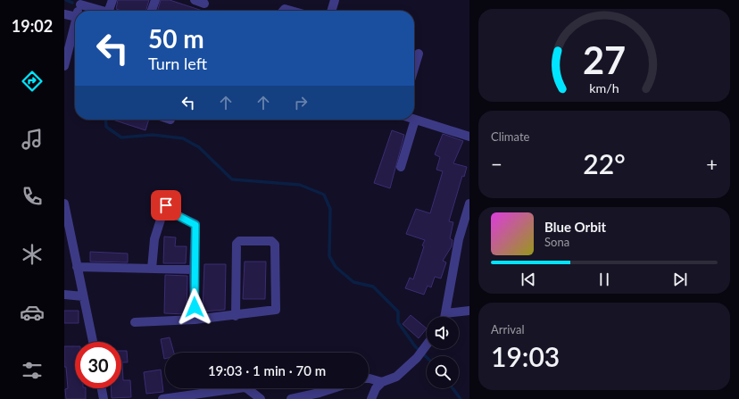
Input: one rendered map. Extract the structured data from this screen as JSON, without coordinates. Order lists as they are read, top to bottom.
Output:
{
  "page": {
    "tabs": "19:02",
    "turn": ["50 m", "Turn left"],
    "tile": [
      "Climate",
      ["Arrival", "19:03"]
    ],
    "heat": ["−", "22°", "+"],
    "song": ["Blue Orbit", "Sona"],
    "limit": "30",
    "trip": "19:03 · 1 min · 70 m",
    "gauge": ["27", "km/h"]
  }
}
